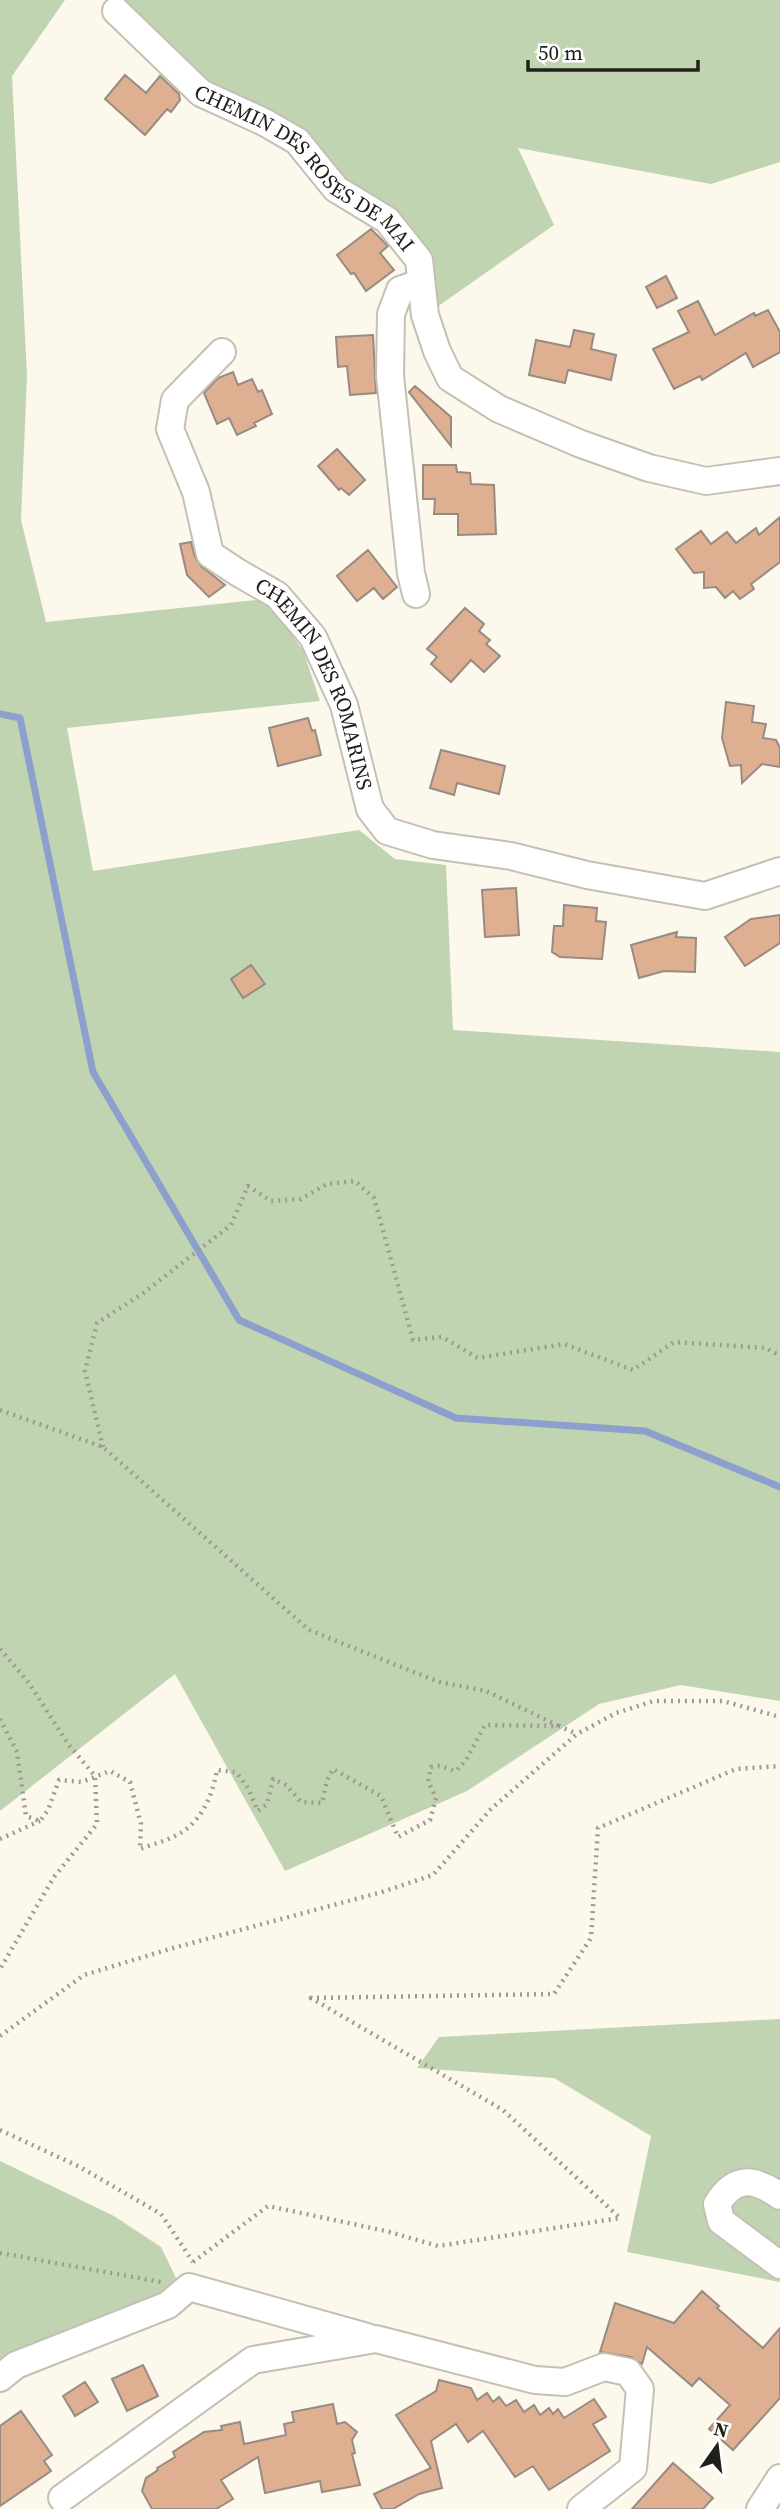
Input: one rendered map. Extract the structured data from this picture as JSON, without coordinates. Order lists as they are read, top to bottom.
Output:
{
  "streets": {
    "street": ["CHEMIN DES ROSES DE MAI", "CHEMIN DES ROMARINS"]
  },
  "scale_bar": "50 m",
  "north": "top"
}
